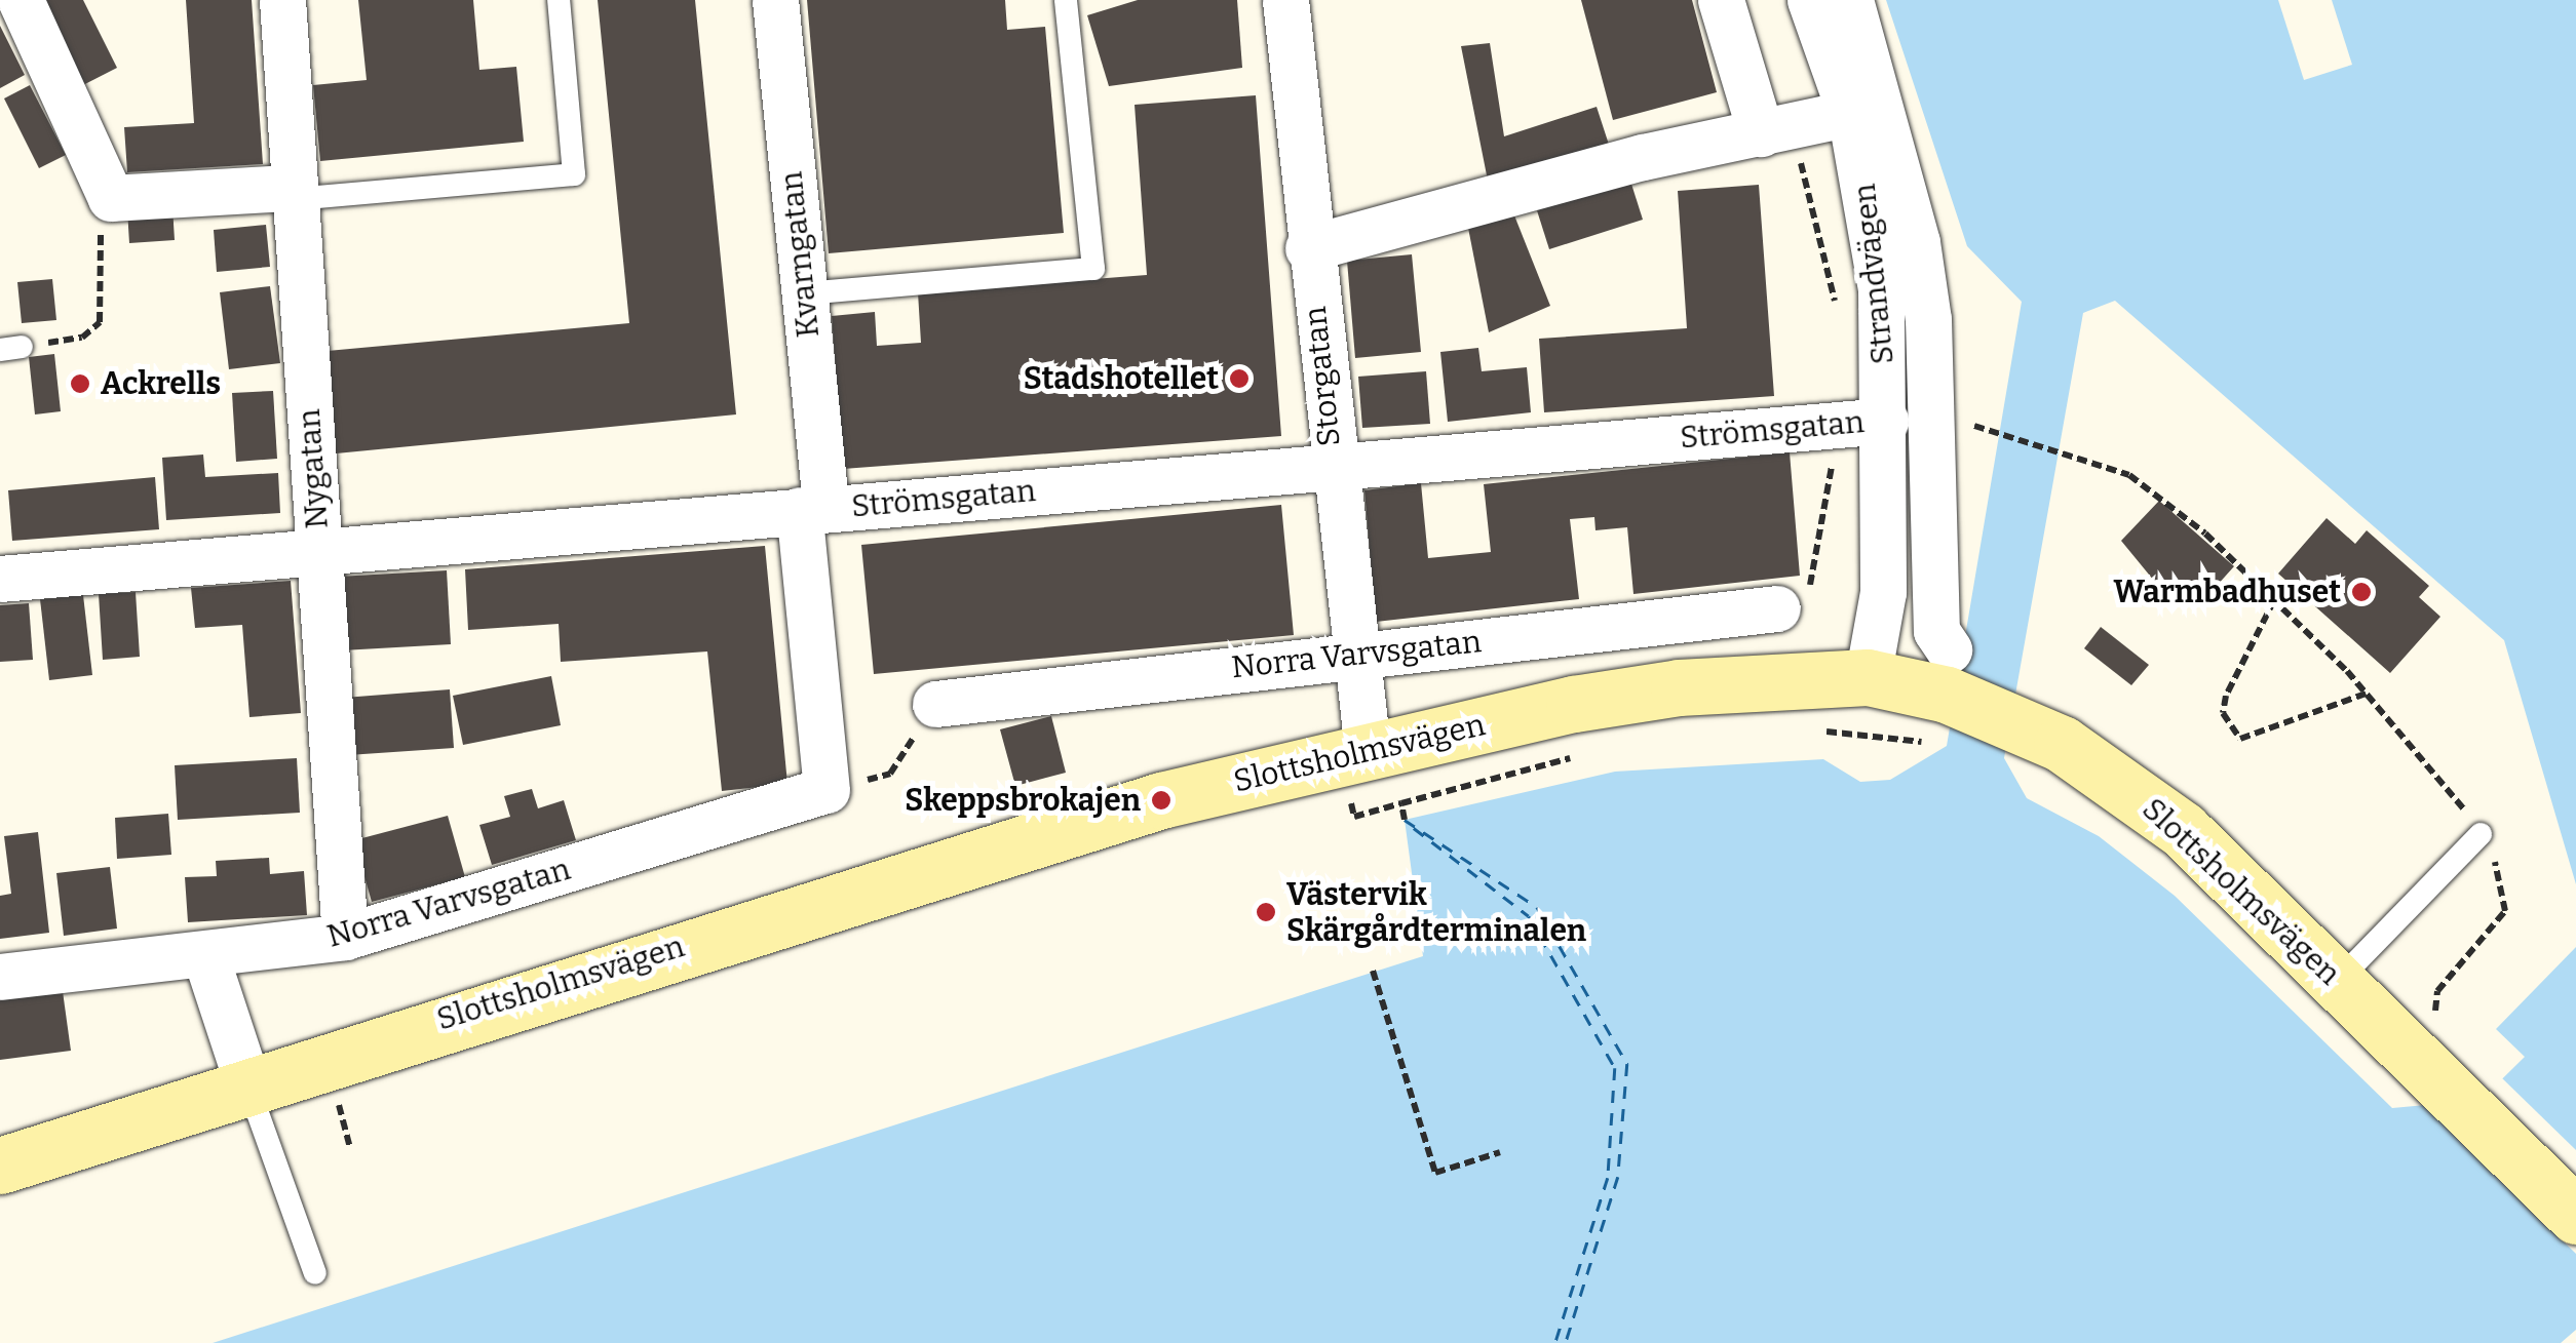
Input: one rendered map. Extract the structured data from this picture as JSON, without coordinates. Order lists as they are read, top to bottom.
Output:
{
  "streets": {
    "street": [
      "Kvarngatan",
      "Strandvägen",
      "Storgatan",
      "Strömsgatan",
      "Nygatan",
      "Norra Varvsgatan",
      "Slottsholmsvägen"
    ]
  },
  "crossings": [
    ["Kvarngatan", "Strömsgatan"],
    ["Kvarngatan", "Norra Varvsgatan"],
    ["Strandvägen", "Strömsgatan"],
    ["Strandvägen", "Slottsholmsvägen"],
    ["Storgatan", "Strömsgatan"],
    ["Storgatan", "Norra Varvsgatan"],
    ["Storgatan", "Slottsholmsvägen"],
    ["Strömsgatan", "Nygatan"],
    ["Nygatan", "Norra Varvsgatan"]
  ],
  "places": [
    "Stadshotellet",
    "Ackrells",
    "Warmbadhuset",
    "Skeppsbrokajen",
    "Västervik Skärgårdterminalen"
  ]
}
